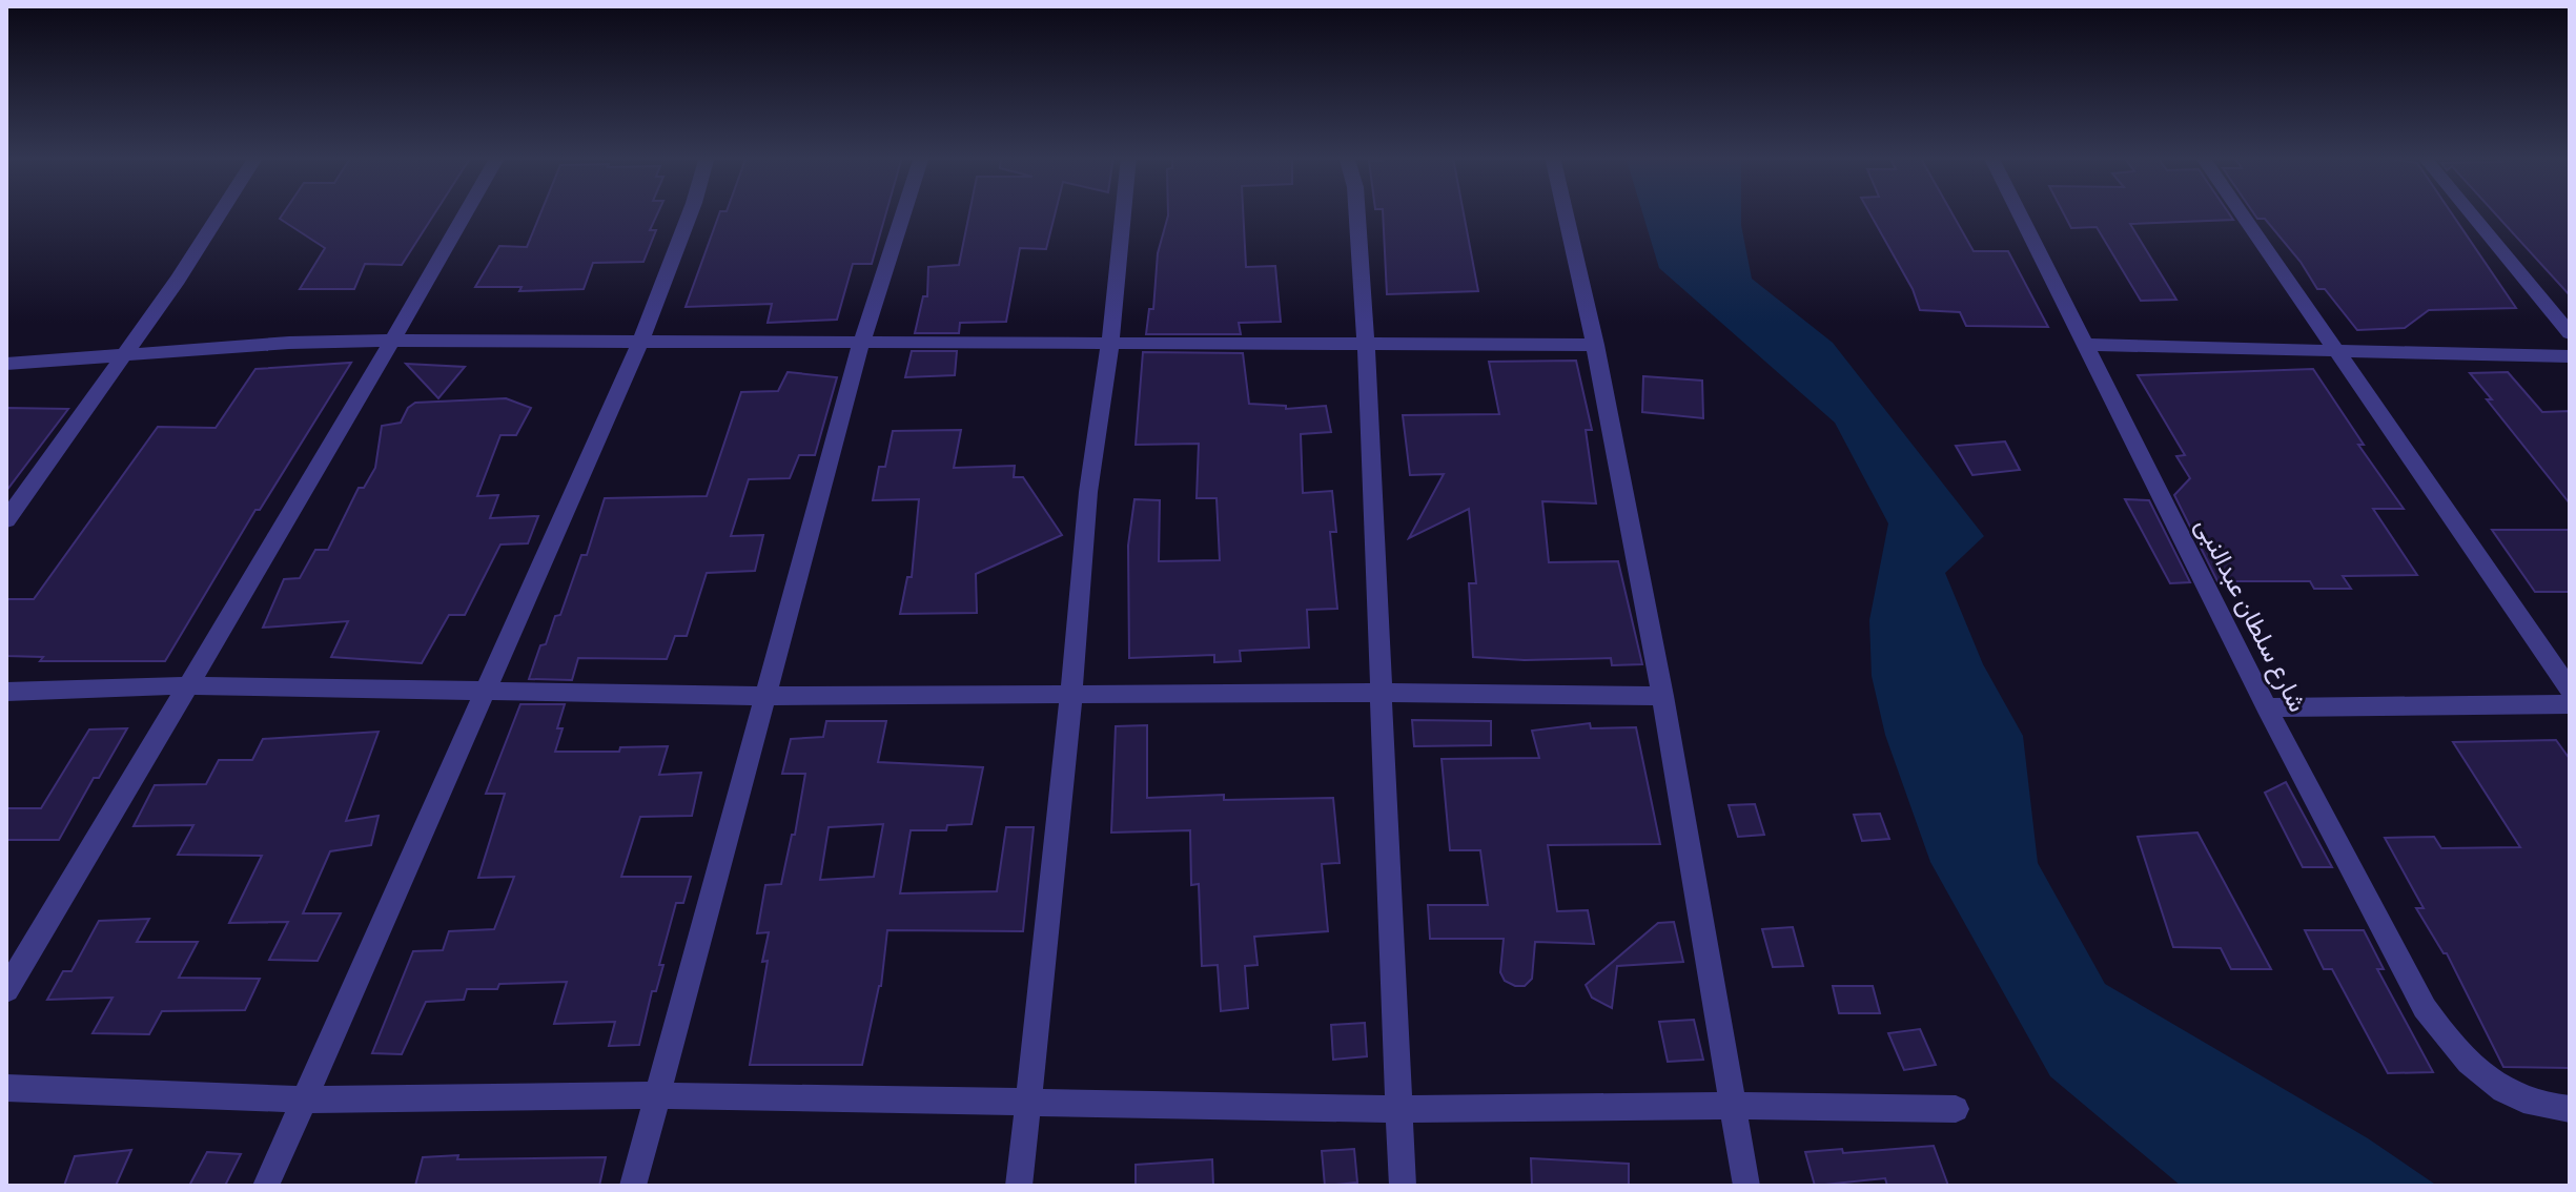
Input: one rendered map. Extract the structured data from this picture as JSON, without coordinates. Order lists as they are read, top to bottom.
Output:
{
  "streets": {
    "street": ["شارع سلطان عبدالنبى"]
  }
}
